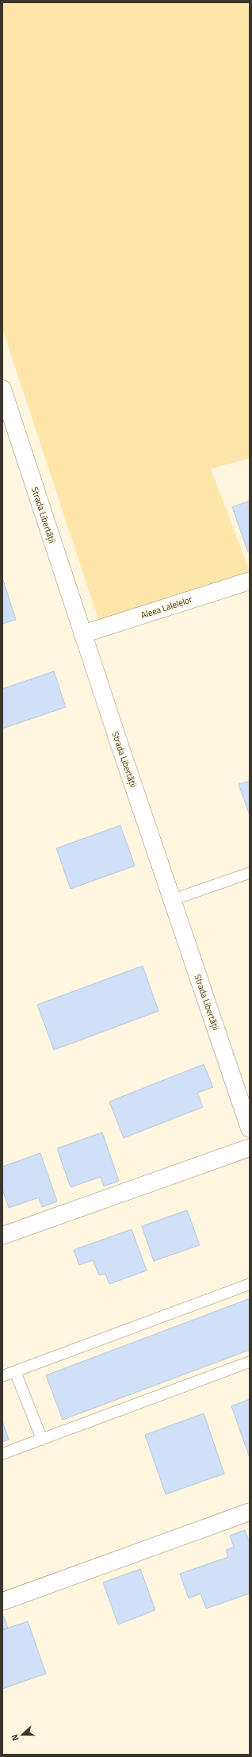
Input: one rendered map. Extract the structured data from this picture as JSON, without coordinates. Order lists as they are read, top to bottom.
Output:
{
  "streets": {
    "street": ["Strada Libertății", "Aleea Lalelelor"]
  },
  "crossings": [
    ["Strada Libertății", "Aleea Lalelelor"]
  ],
  "north": "left"
}
